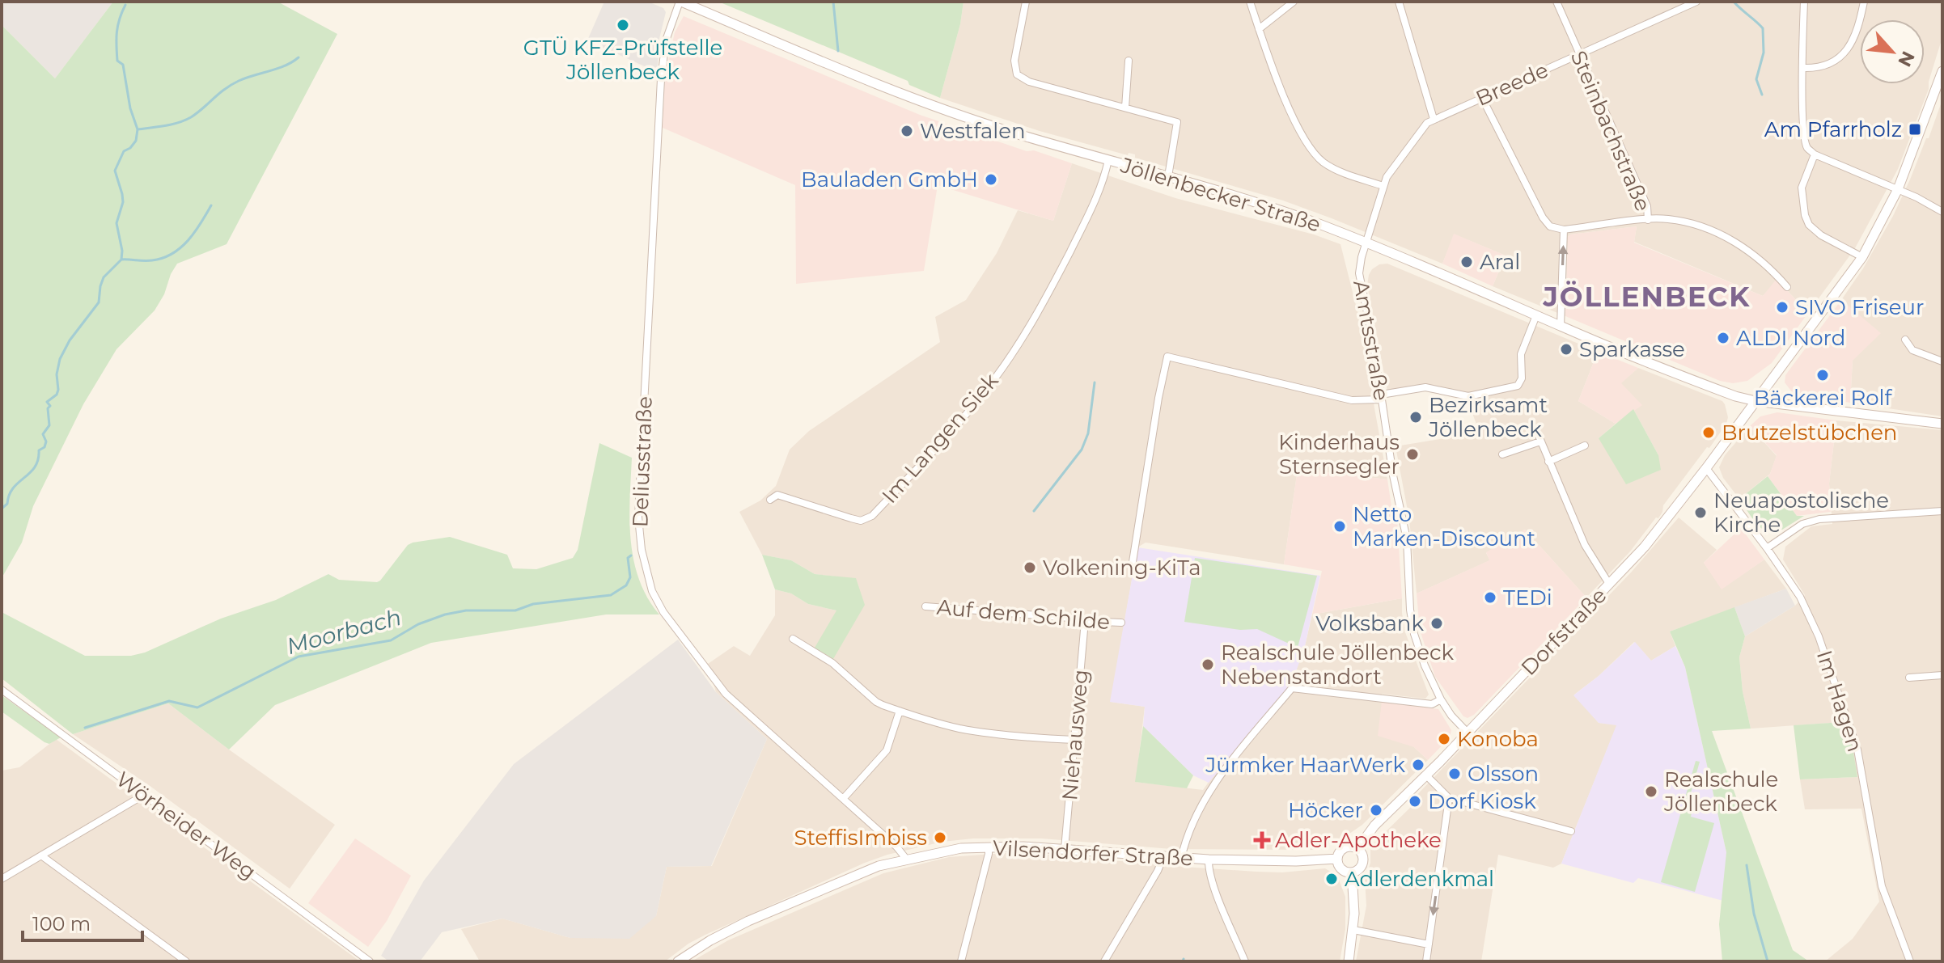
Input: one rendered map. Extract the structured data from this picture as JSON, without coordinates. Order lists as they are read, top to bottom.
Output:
{
  "streets": {
    "main road": ["Jöllenbecker Straße", "Dorfstraße", "Vilsendorfer Straße"],
    "street": [
      "Breede",
      "Steinbachstraße",
      "Amtsstraße",
      "Im Langen Siek",
      "Deliusstraße",
      "Auf dem Schilde",
      "Im Hagen",
      "Niehausweg",
      "Wörheider Weg"
    ]
  },
  "crossings": [
    ["Breede", "Steinbachstraße"],
    ["Breede", "Amtsstraße"],
    ["Jöllenbecker Straße", "Amtsstraße"],
    ["Jöllenbecker Straße", "Im Langen Siek"],
    ["Jöllenbecker Straße", "Deliusstraße"],
    ["Jöllenbecker Straße", "Dorfstraße"],
    ["Amtsstraße", "Dorfstraße"],
    ["Deliusstraße", "Vilsendorfer Straße"],
    ["Auf dem Schilde", "Niehausweg"],
    ["Dorfstraße", "Im Hagen"],
    ["Dorfstraße", "Vilsendorfer Straße"],
    ["Niehausweg", "Vilsendorfer Straße"]
  ],
  "districts": ["JÖLLENBECK"],
  "water": ["Moorbach"],
  "places": {
    "other": [
      "GTÜ KFZ-Prüfstelle Jöllenbeck",
      "Westfalen",
      "Bauladen GmbH",
      "Aral",
      "SIVO Friseur",
      "ALDI Nord",
      "Sparkasse",
      "Bäckerei Rolf",
      "Bezirksamt Jöllenbeck",
      "Brutzelstübchen",
      "Kinderhaus Sternsegler",
      "Neuapostolische Kirche",
      "Netto Marken-Discount",
      "Volkening-KiTa",
      "TEDi",
      "Volksbank",
      "Realschule Jöllenbeck Nebenstandort",
      "Konoba",
      "Jürmker HaarWerk",
      "Olsson",
      "Realschule Jöllenbeck",
      "Dorf Kiosk",
      "Höcker",
      "SteffisImbiss",
      "Adlerdenkmal"
    ],
    "transit": ["Am Pfarrholz"],
    "health": ["Adler-Apotheke"]
  },
  "scale_bar": "100 m",
  "north": "bottom right"
}
